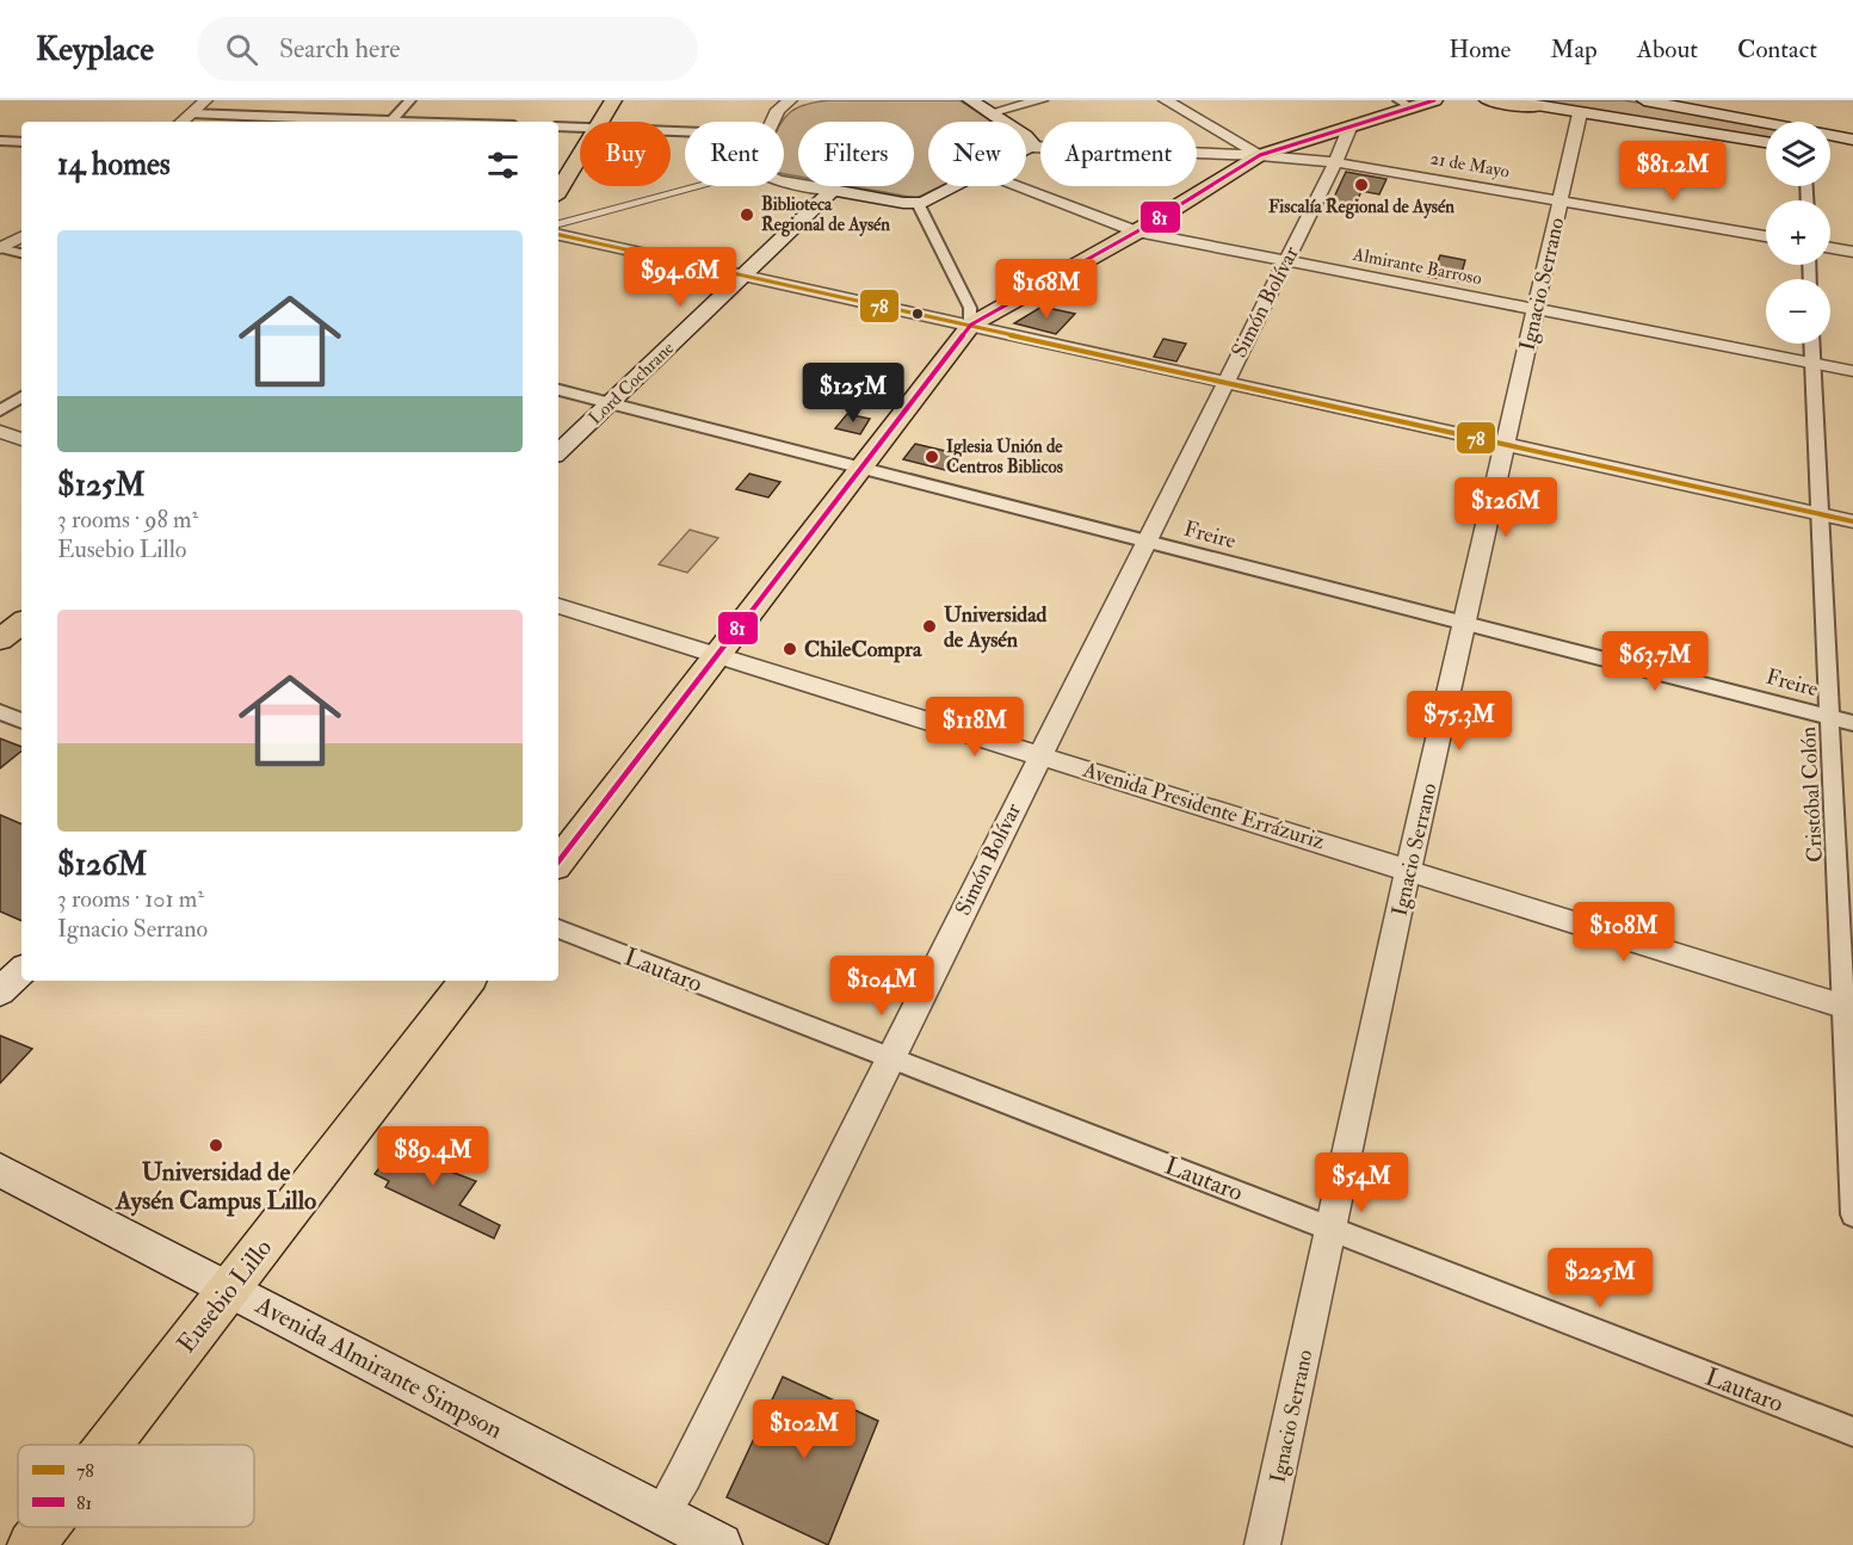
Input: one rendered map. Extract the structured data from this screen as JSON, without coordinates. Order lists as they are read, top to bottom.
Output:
{
  "streets": {
    "main road": ["Lord Cochrane", "Eusebio Lillo", "Avenida Almirante Simpson"],
    "street": [
      "21 de Mayo",
      "Almirante Barroso",
      "Ignacio Serrano",
      "Simón Bolívar",
      "Freire",
      "Cristóbal Colón",
      "Avenida Presidente Errázuriz",
      "Lautaro"
    ]
  },
  "crossings": [
    ["21 de Mayo", "Ignacio Serrano"],
    ["21 de Mayo", "Simón Bolívar"],
    ["Almirante Barroso", "Ignacio Serrano"],
    ["Almirante Barroso", "Simón Bolívar"],
    ["Almirante Barroso", "Cristóbal Colón"],
    ["Ignacio Serrano", "Freire"],
    ["Ignacio Serrano", "Avenida Presidente Errázuriz"],
    ["Ignacio Serrano", "Lautaro"],
    ["Simón Bolívar", "Freire"],
    ["Simón Bolívar", "Avenida Presidente Errázuriz"],
    ["Simón Bolívar", "Lautaro"],
    ["Simón Bolívar", "Avenida Almirante Simpson"],
    ["Lord Cochrane", "Freire"],
    ["Freire", "Cristóbal Colón"],
    ["Cristóbal Colón", "Avenida Presidente Errázuriz"],
    ["Eusebio Lillo", "Avenida Almirante Simpson"]
  ],
  "places": [
    "Fiscalía Regional de Aysén",
    "Biblioteca Regional de Aysén",
    "Iglesia Unión de Centros Biblicos",
    "Universidad de Aysén",
    "ChileCompra",
    "Universidad de Aysén Campus Lillo"
  ],
  "lines": ["transit line 81", "transit line 78"],
  "legend": ["78", "81"],
  "page": {
    "header": "Keyplace",
    "search": "Search here",
    "nav": [
      "Home",
      "Map",
      "About",
      "Contact"
    ],
    "map_buttons": ["+", "−"],
    "chip": [
      "Buy",
      "Rent",
      "Filters",
      "New",
      "Apartment"
    ],
    "heading": "14 homes",
    "price": [
      "$81.2M",
      "$94.6M",
      "$168M",
      "$125M",
      "$126M",
      "$63.7M",
      "$75.3M",
      "$118M",
      "$108M",
      "$104M",
      "$89.4M",
      "$54M",
      "$225M",
      "$102M"
    ],
    "list": [
      {
        "name": "$125M",
        "note": "3 rooms · 98 m² · Eusebio Lillo"
      },
      {
        "name": "$126M",
        "note": "3 rooms · 101 m² · Ignacio Serrano"
      }
    ]
  }
}
